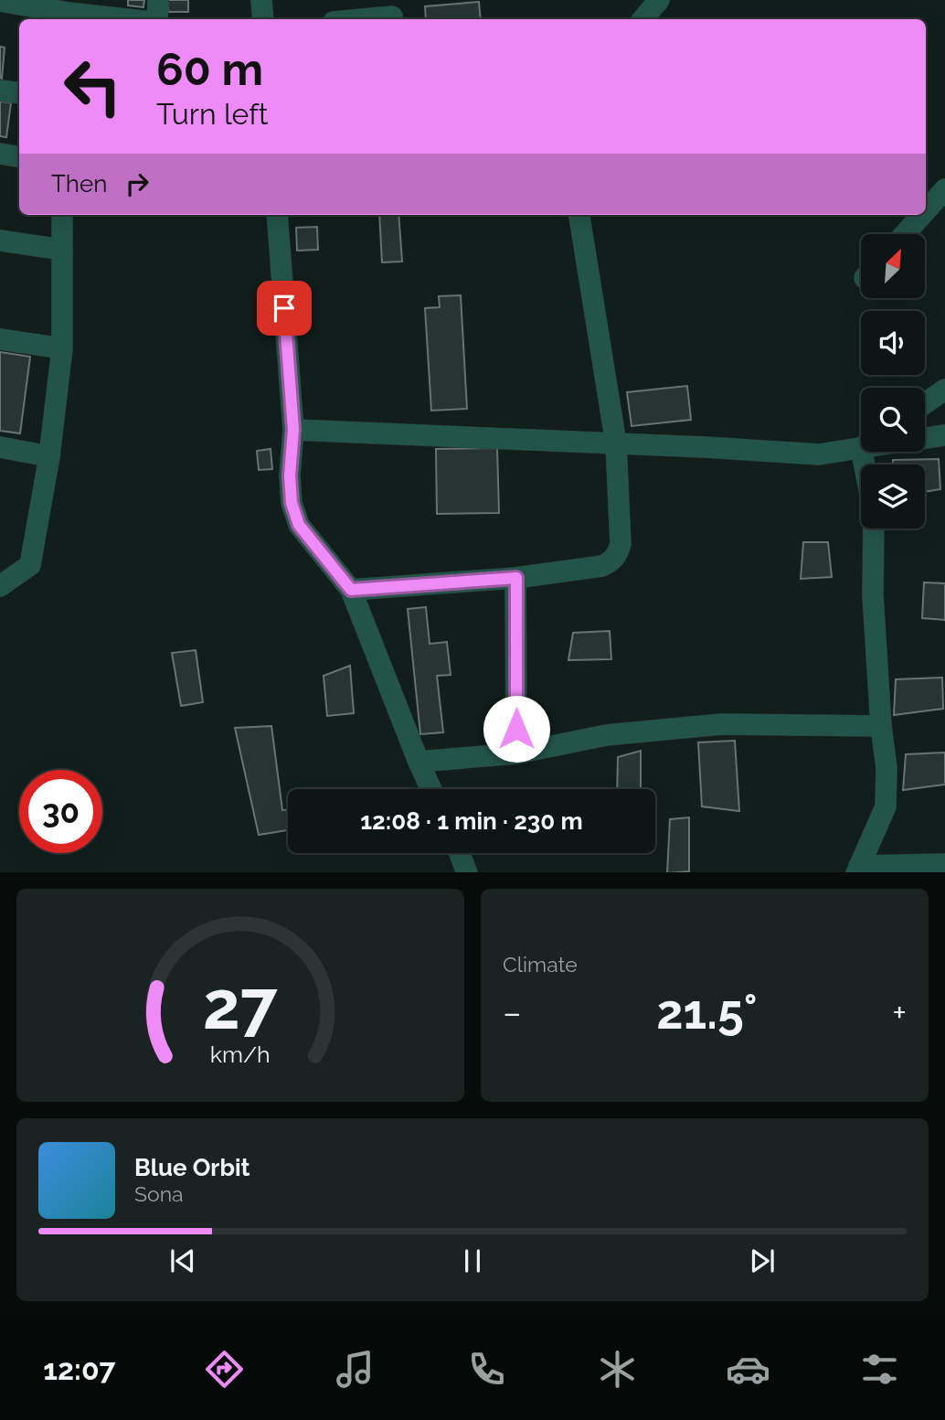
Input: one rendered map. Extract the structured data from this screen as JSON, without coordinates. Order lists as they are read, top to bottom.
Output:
{
  "north": "top right",
  "page": {
    "turn": ["60 m", "Turn left"],
    "then": "Then",
    "limit": "30",
    "trip": "12:08 · 1 min · 230 m",
    "tile": "Climate",
    "heat": ["−", "21.5°", "+"],
    "song": ["Blue Orbit", "Sona"],
    "tabs": "12:07",
    "gauge": ["27", "km/h"]
  }
}
